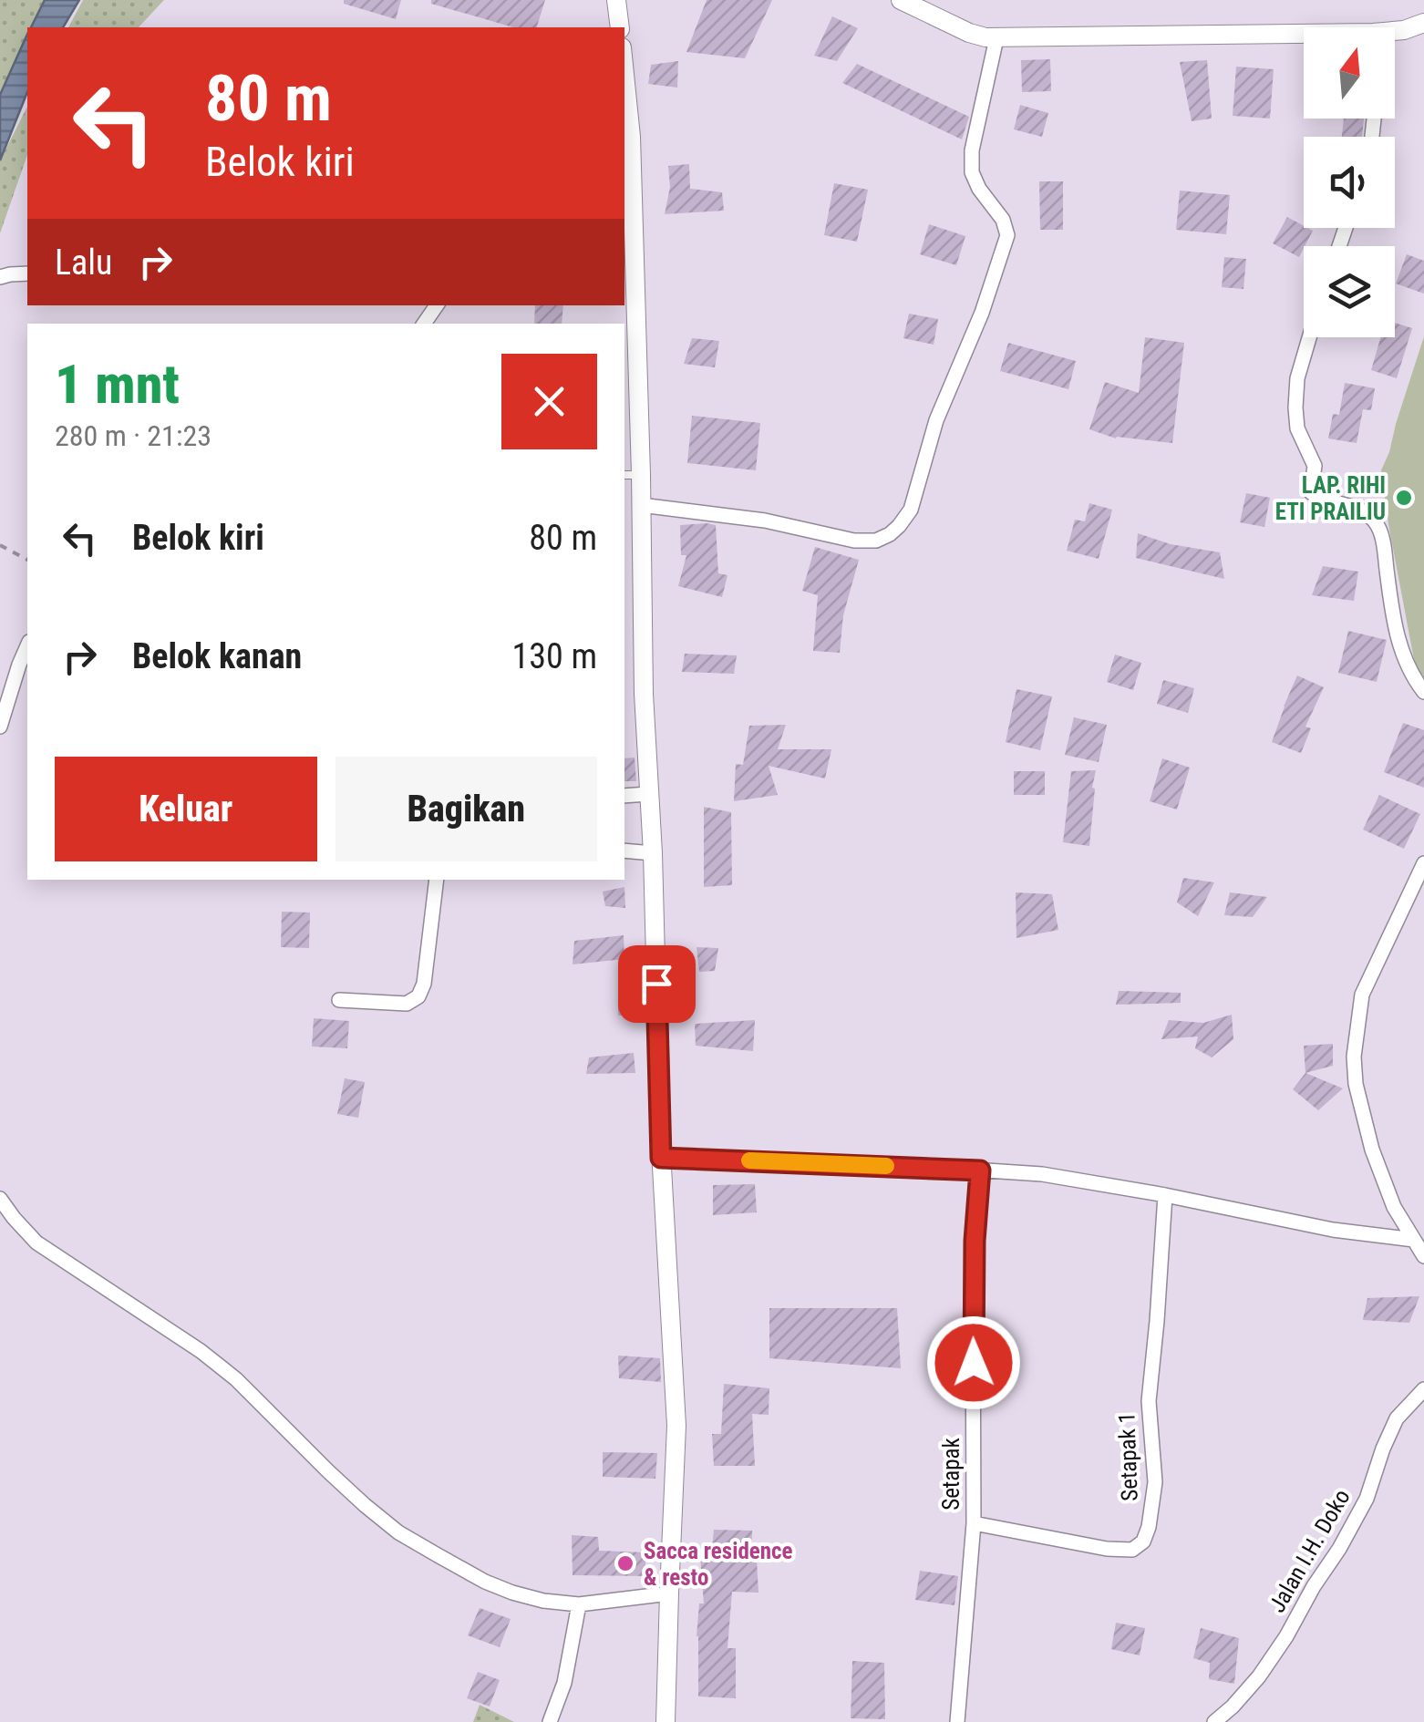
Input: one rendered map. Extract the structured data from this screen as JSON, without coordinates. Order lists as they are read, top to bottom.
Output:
{
  "streets": {
    "street": ["Setapak 1", "Setapak", "Jalan I.H. Doko"]
  },
  "crossings": [
    ["Setapak 1", "Setapak"]
  ],
  "places": ["LAP. RIHI ETI PRAILIU", "Sacca residence & resto"],
  "north": "top",
  "page": {
    "turn": ["80 m", "Belok kiri"],
    "then": "Lalu",
    "heading": ["1 mnt", "280 m · 21:23"],
    "list": [
      {
        "name": "Belok kiri",
        "value": "80 m"
      },
      {
        "name": "Belok kanan",
        "value": "130 m"
      }
    ],
    "buttons": ["Keluar", "Bagikan"]
  }
}
